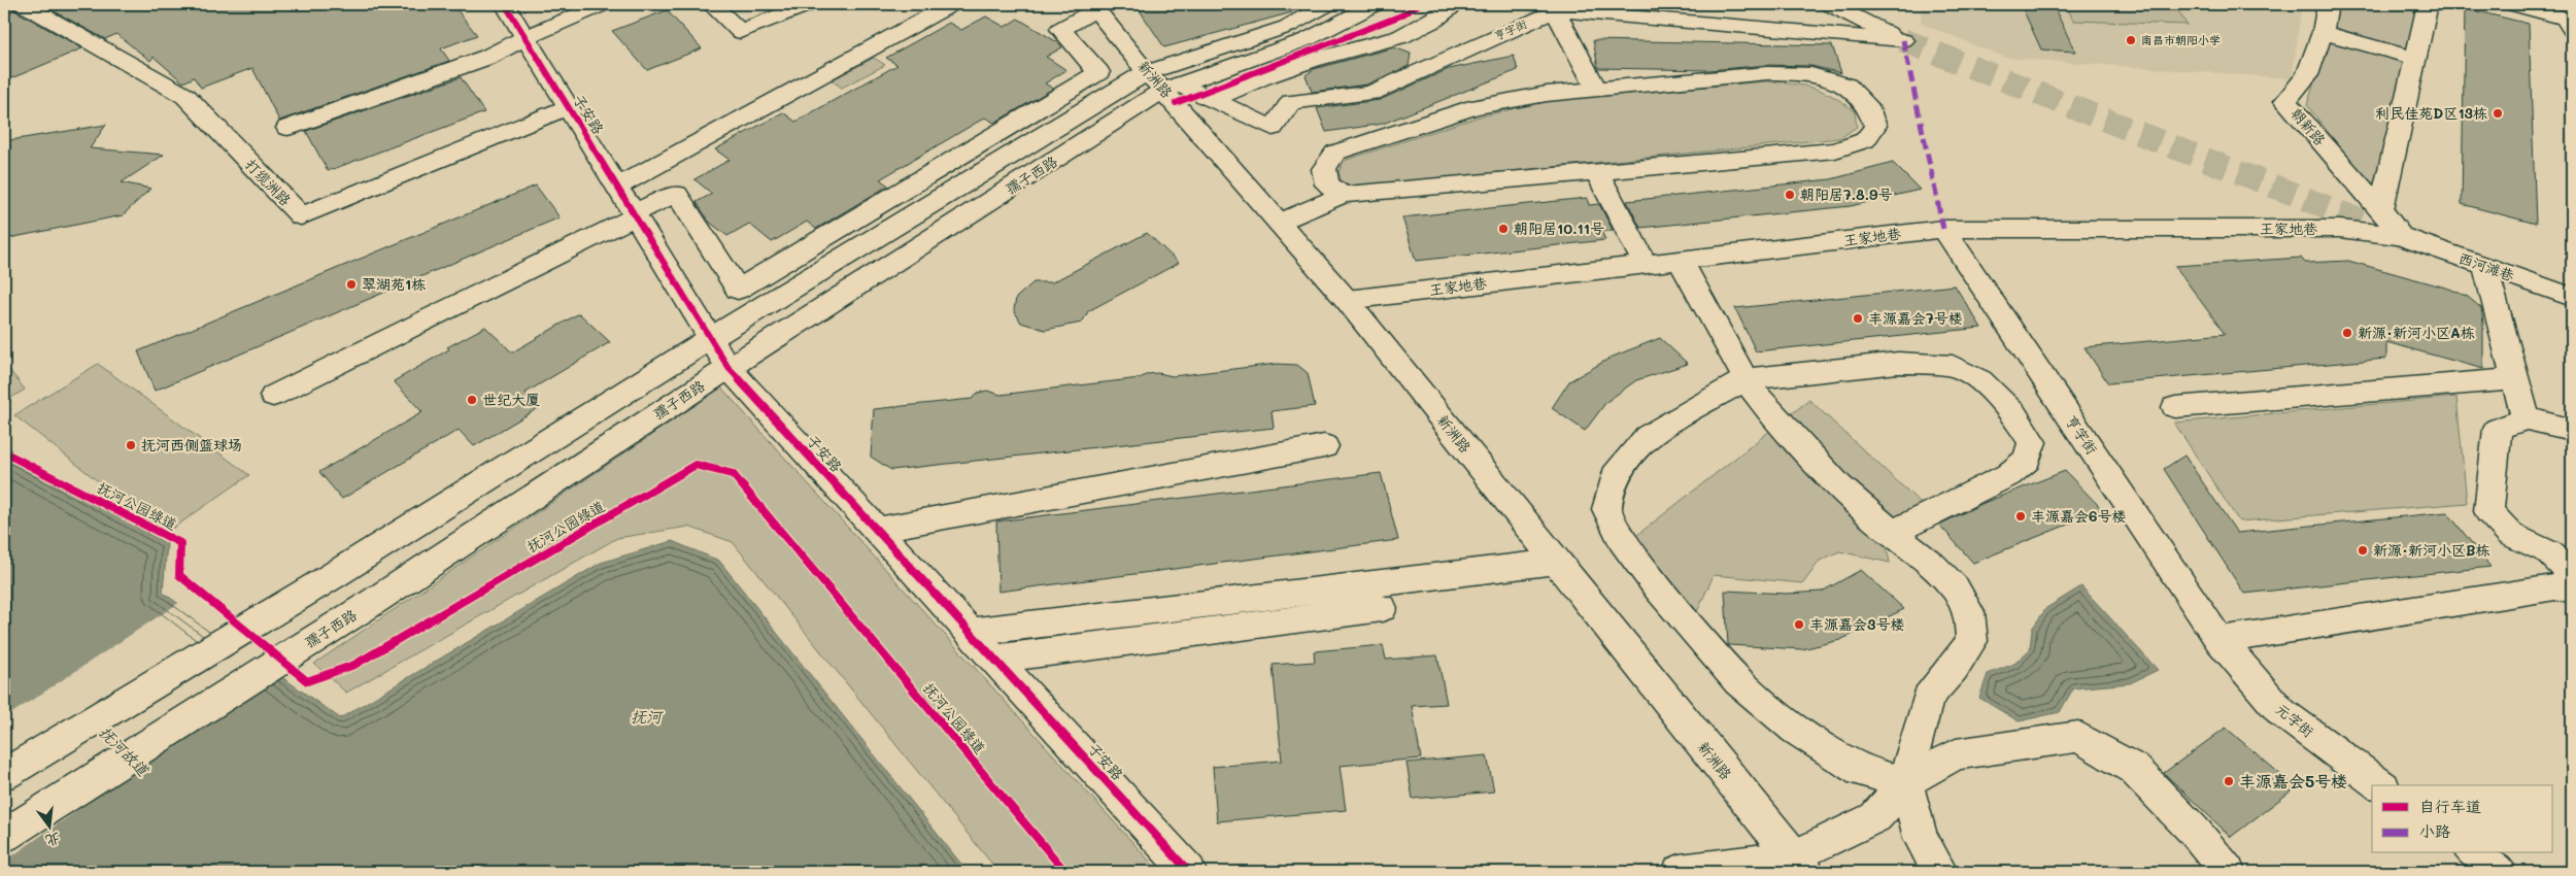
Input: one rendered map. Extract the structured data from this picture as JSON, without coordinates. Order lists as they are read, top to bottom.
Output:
{
  "streets": {
    "street": [
      "亨字街",
      "新洲路",
      "子安路",
      "朝新路",
      "孺子西路",
      "打缆洲路",
      "王家地巷",
      "西河滩巷",
      "元字街"
    ],
    "cycle path": ["抚河公园绿道"]
  },
  "crossings": [
    ["亨字街", "新洲路"],
    ["亨字街", "孺子西路"],
    ["亨字街", "王家地巷"],
    ["亨字街", "元字街"],
    ["新洲路", "孺子西路"],
    ["新洲路", "王家地巷"],
    ["子安路", "孺子西路"],
    ["子安路", "打缆洲路"],
    ["朝新路", "王家地巷"],
    ["朝新路", "西河滩巷"],
    ["王家地巷", "西河滩巷"]
  ],
  "water": ["抚河", "抚河故道"],
  "places": [
    "南昌市朝阳小学",
    "利民佳苑D区13栋",
    "朝阳居7.8.9号",
    "朝阳居10.11号",
    "翠湖苑1栋",
    "丰源嘉会7号楼",
    "新源·新河小区A栋",
    "世纪大厦",
    "抚河西侧篮球场",
    "丰源嘉会6号楼",
    "新源·新河小区B栋",
    "丰源嘉会3号楼",
    "丰源嘉会5号楼"
  ],
  "legend": ["自行车道", "小路"],
  "north": "bottom"
}
